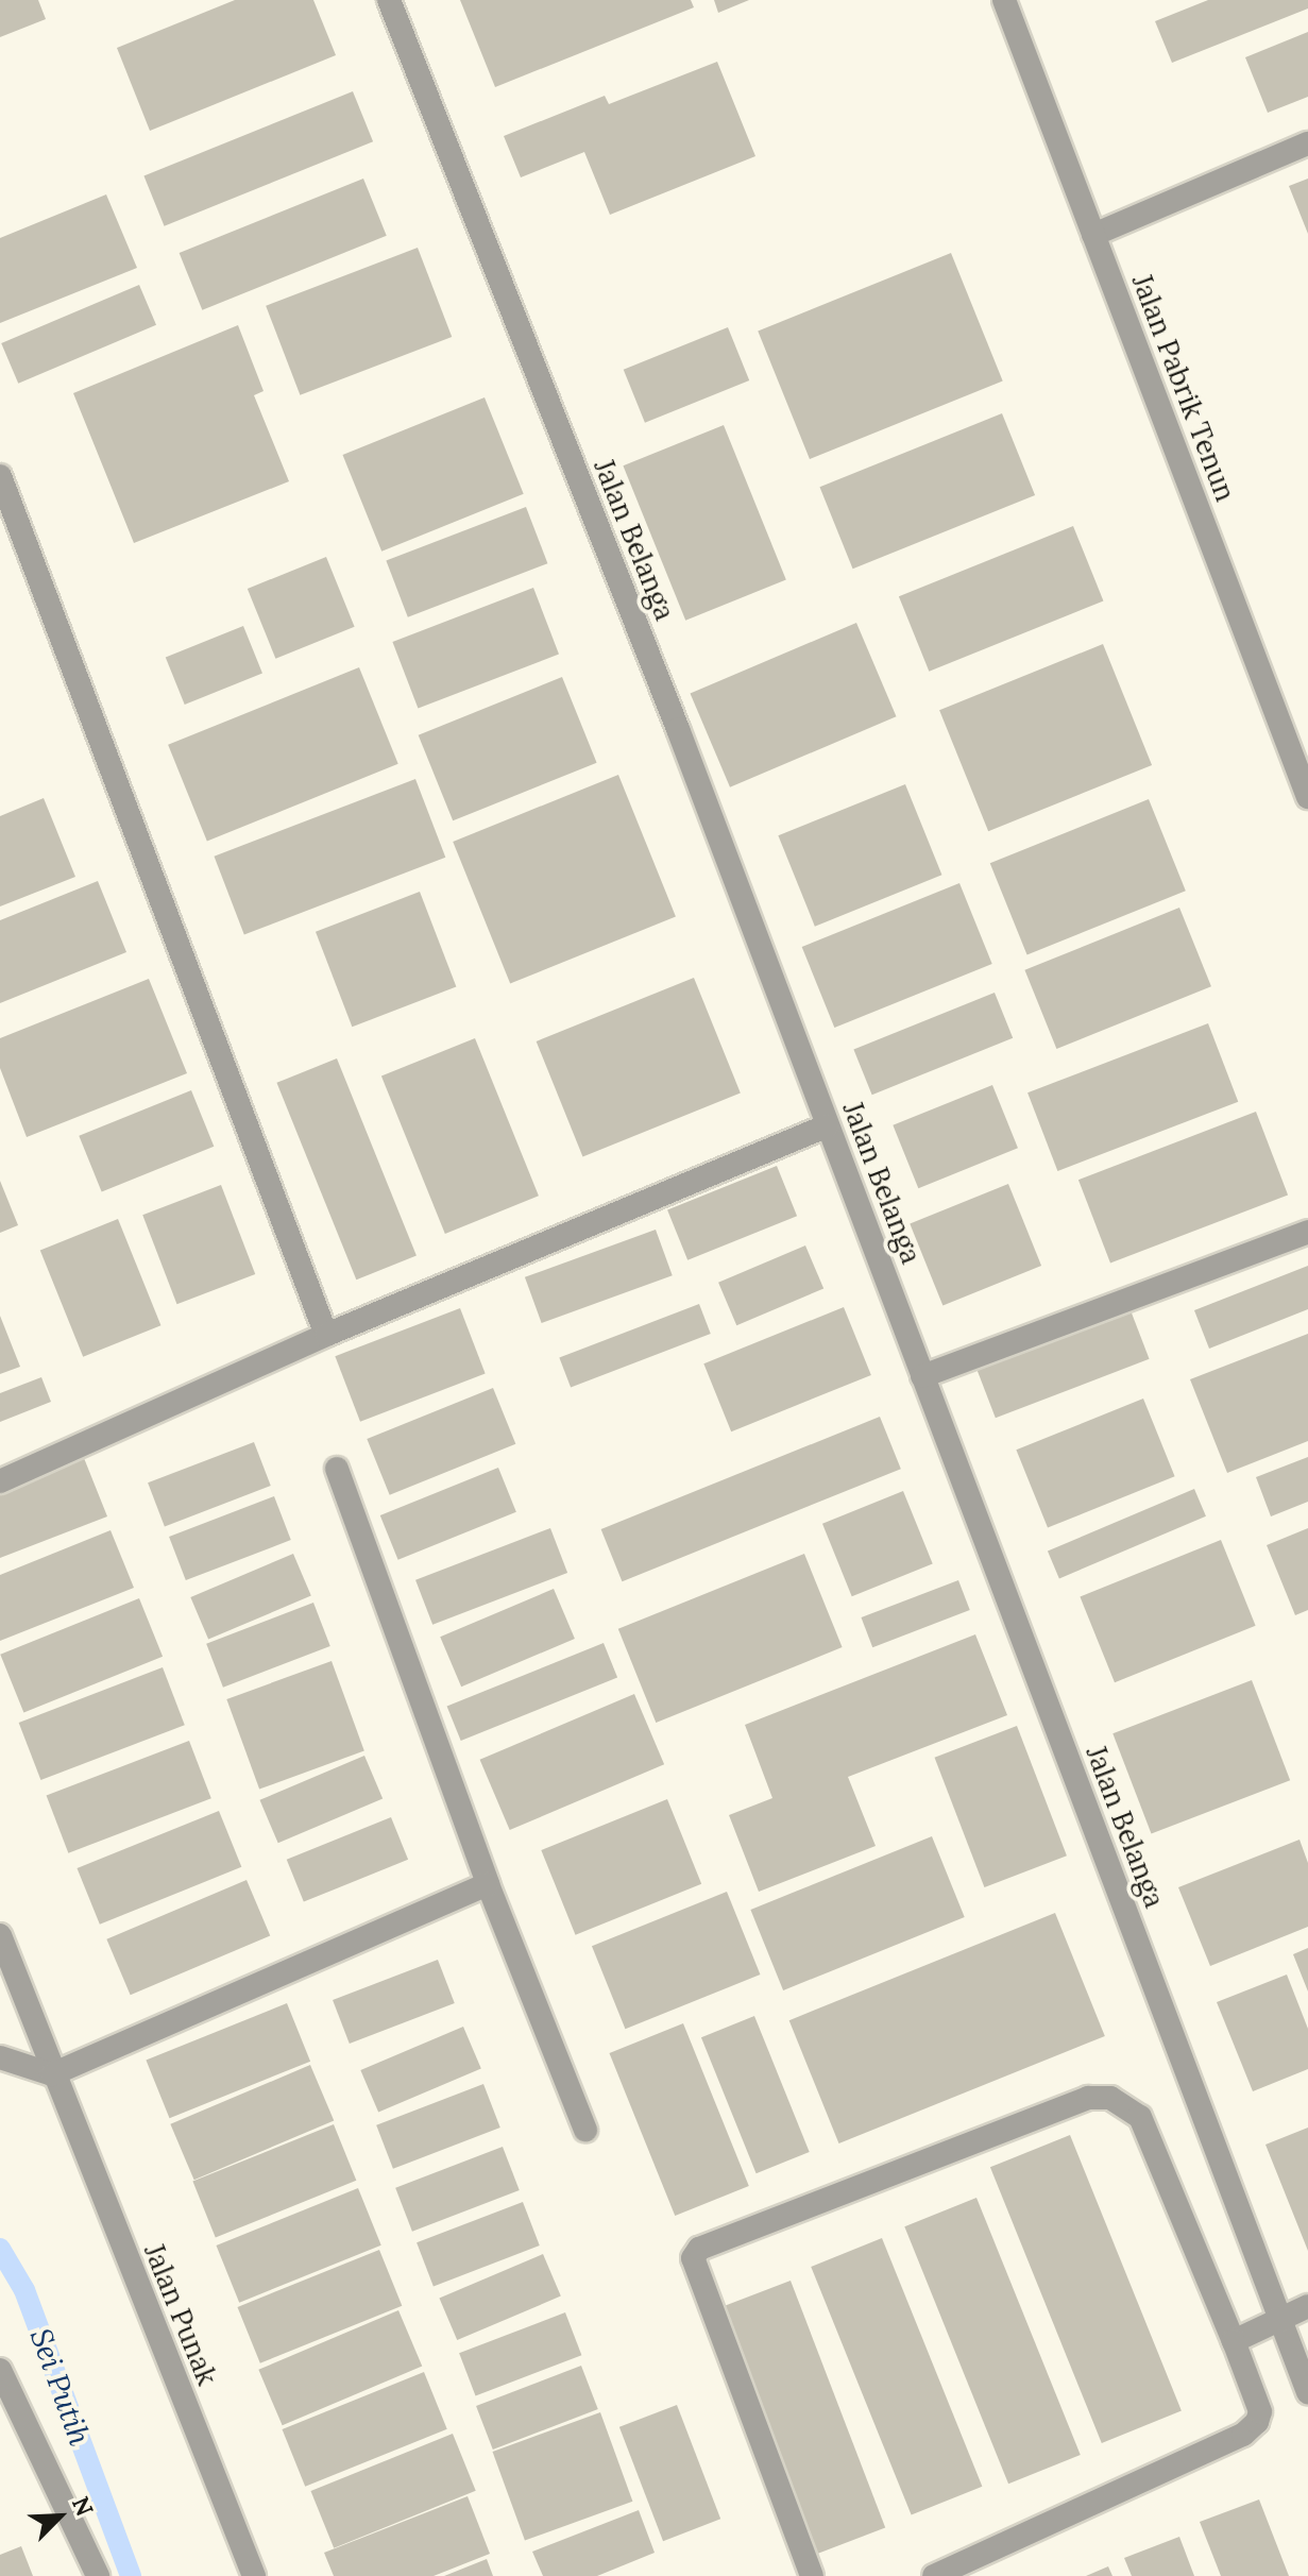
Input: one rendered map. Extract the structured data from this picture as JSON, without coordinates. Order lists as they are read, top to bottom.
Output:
{
  "streets": {
    "street": ["Jalan Pabrik Tenun", "Jalan Belanga", "Jalan Punak"]
  },
  "water": ["Sei Putih"],
  "north": "top right"
}
